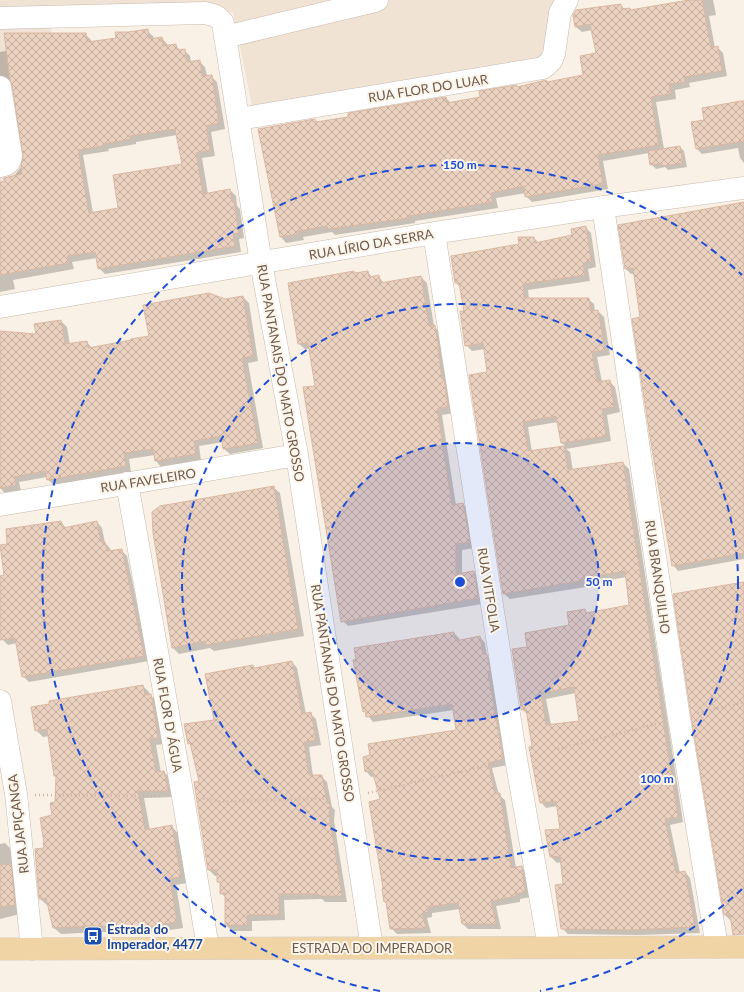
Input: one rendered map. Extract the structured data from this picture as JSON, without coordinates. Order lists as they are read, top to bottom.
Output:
{
  "streets": {
    "main road": ["ESTRADA DO IMPERADOR"],
    "street": [
      "RUA FLOR DO LUAR",
      "RUA LÍRIO DA SERRA",
      "RUA PANTANAIS DO MATO GROSSO",
      "RUA FAVELEIRO",
      "RUA BRANQUILHO",
      "RUA VITFOLIA",
      "RUA FLOR D' ÁGUA",
      "RUA JAPIÇANGA"
    ]
  },
  "crossings": [
    ["RUA FLOR DO LUAR", "RUA PANTANAIS DO MATO GROSSO"],
    ["RUA LÍRIO DA SERRA", "RUA PANTANAIS DO MATO GROSSO"],
    ["RUA LÍRIO DA SERRA", "RUA BRANQUILHO"],
    ["RUA LÍRIO DA SERRA", "RUA VITFOLIA"],
    ["RUA PANTANAIS DO MATO GROSSO", "RUA FAVELEIRO"],
    ["RUA PANTANAIS DO MATO GROSSO", "ESTRADA DO IMPERADOR"],
    ["RUA FAVELEIRO", "RUA FLOR D' ÁGUA"],
    ["RUA BRANQUILHO", "ESTRADA DO IMPERADOR"],
    ["RUA VITFOLIA", "ESTRADA DO IMPERADOR"],
    ["RUA FLOR D' ÁGUA", "ESTRADA DO IMPERADOR"],
    ["RUA JAPIÇANGA", "ESTRADA DO IMPERADOR"]
  ],
  "places": {
    "bus stop": ["Estrada do Imperador, 4477"]
  },
  "rings": ["150 m", "50 m", "100 m"]
}
